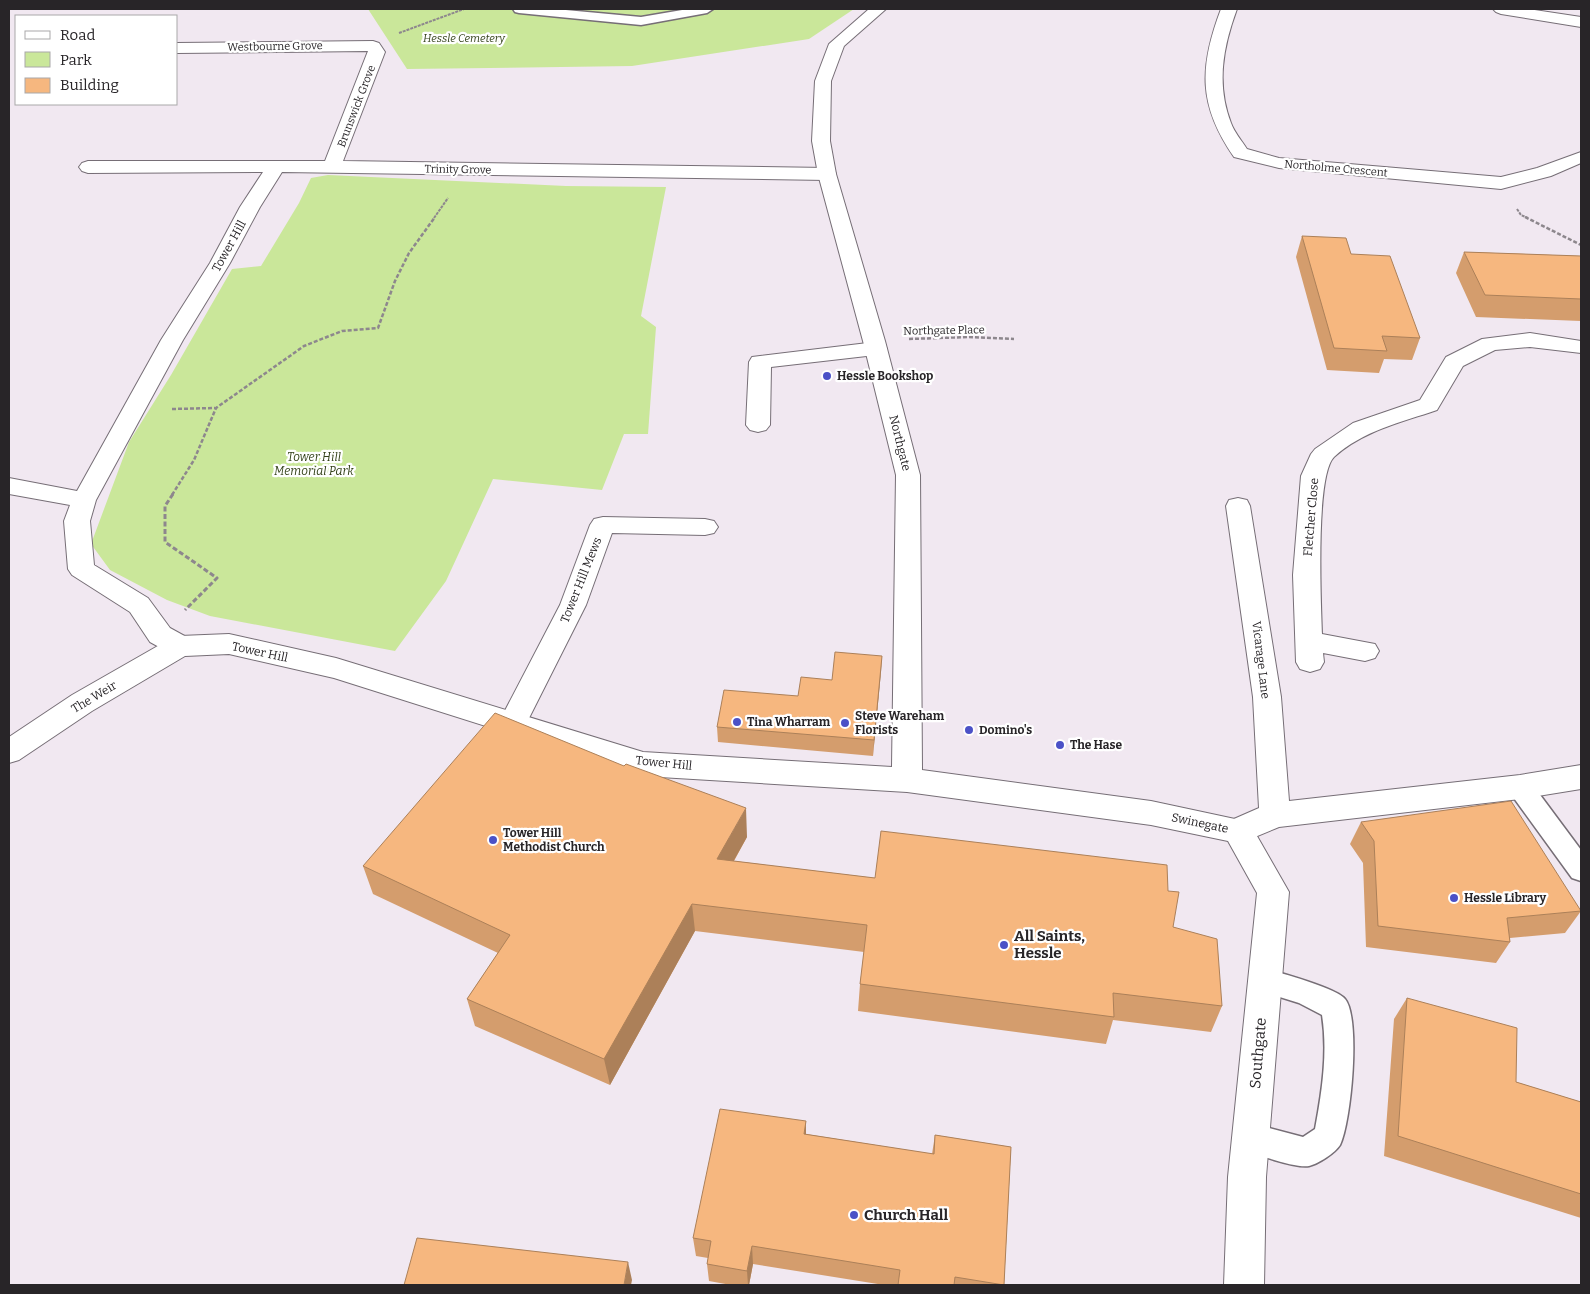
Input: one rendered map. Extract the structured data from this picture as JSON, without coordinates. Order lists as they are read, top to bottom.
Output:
{
  "streets": {
    "street": [
      "Westbourne Grove",
      "Brunswick Grove",
      "Northolme Crescent",
      "Trinity Grove",
      "Tower Hill",
      "Northgate",
      "Fletcher Close",
      "Tower Hill Mews",
      "Vicarage Lane",
      "The Weir",
      "Swinegate",
      "Southgate"
    ],
    "path": ["Northgate Place"]
  },
  "crossings": [
    ["Westbourne Grove", "Brunswick Grove"],
    ["Brunswick Grove", "Trinity Grove"],
    ["Trinity Grove", "Tower Hill"],
    ["Trinity Grove", "Northgate"],
    ["Tower Hill", "Northgate"],
    ["Tower Hill", "Tower Hill Mews"],
    ["Tower Hill", "The Weir"],
    ["Tower Hill", "Swinegate"],
    ["Northgate Place", "Northgate"],
    ["Northgate", "Swinegate"],
    ["Vicarage Lane", "Swinegate"],
    ["Swinegate", "Southgate"]
  ],
  "parks": ["Hessle Cemetery", "Tower Hill Memorial Park"],
  "places": [
    "Hessle Bookshop",
    "Tina Wharram",
    "Steve Wareham Florists",
    "Domino's",
    "The Hase",
    "Tower Hill Methodist Church",
    "Hessle Library",
    "All Saints, Hessle",
    "Church Hall"
  ],
  "legend": ["Road", "Park", "Building"]
}
